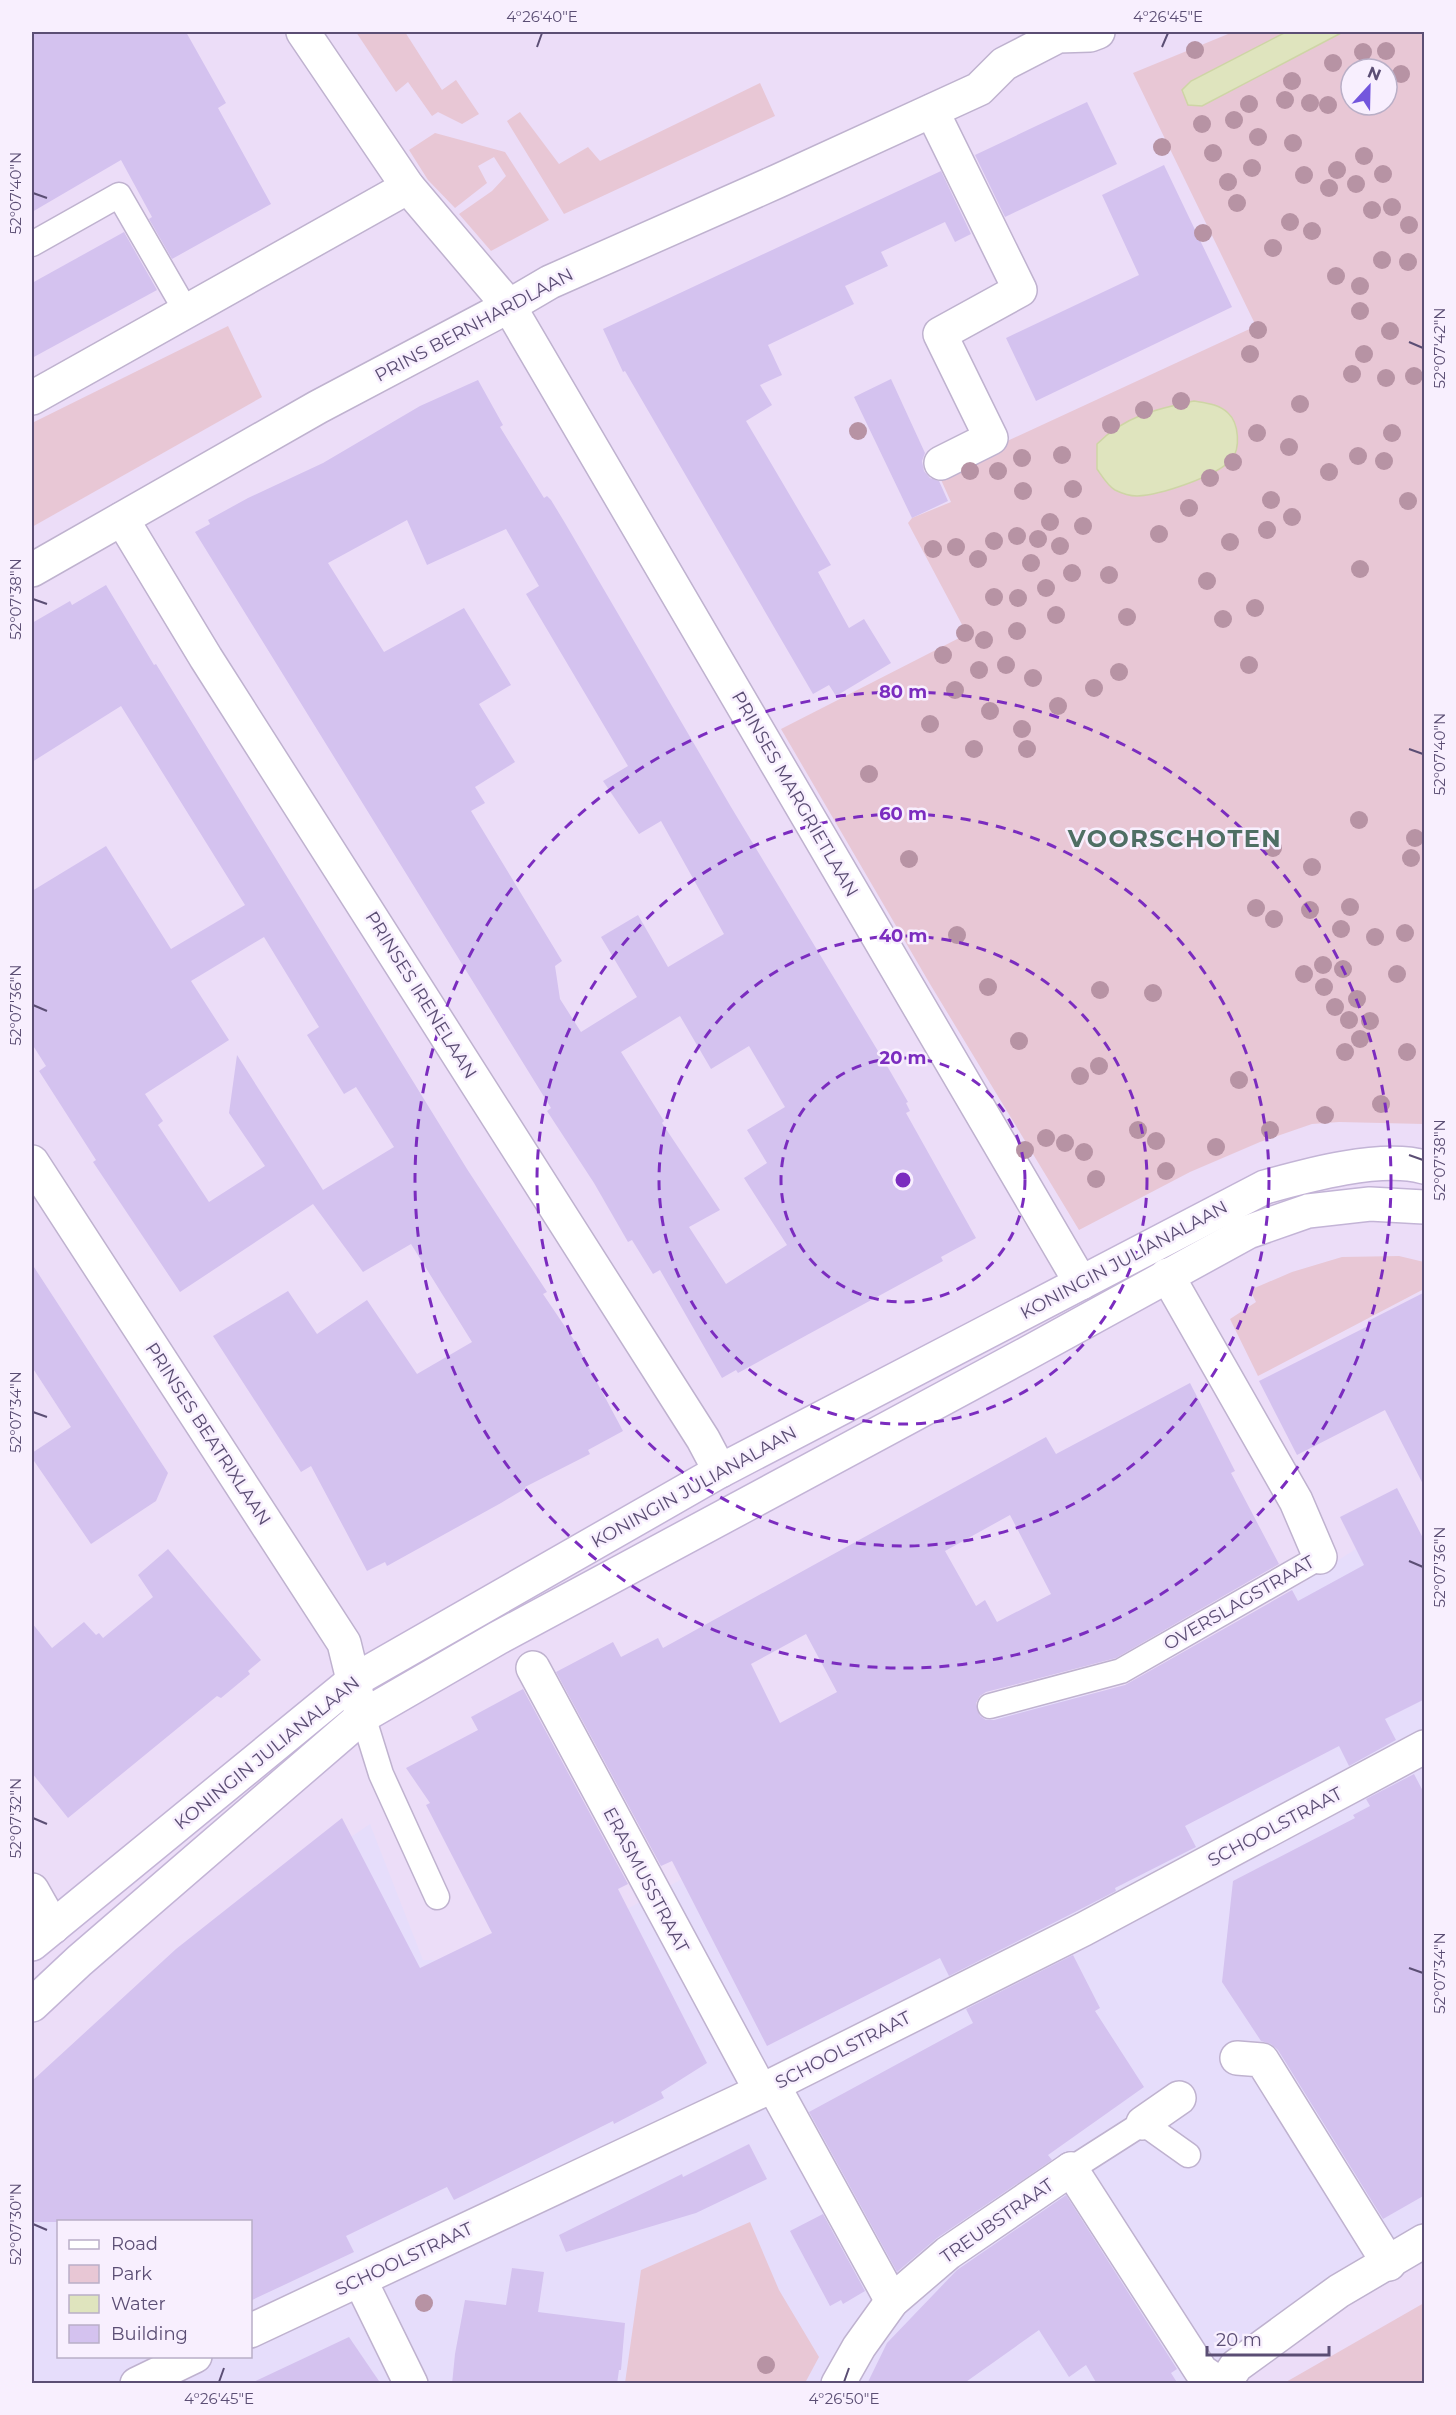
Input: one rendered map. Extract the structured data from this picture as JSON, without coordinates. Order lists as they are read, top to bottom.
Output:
{
  "streets": {
    "street": [
      "PRINS BERNHARDLAAN",
      "PRINSES MARGRIETLAAN",
      "PRINSES IRENELAAN",
      "KONINGIN JULIANALAAN",
      "PRINSES BEATRIXLAAN",
      "OVERSLAGSTRAAT",
      "SCHOOLSTRAAT",
      "ERASMUSSTRAAT",
      "TREUBSTRAAT"
    ]
  },
  "crossings": [
    ["PRINS BERNHARDLAAN", "PRINSES MARGRIETLAAN"],
    ["PRINS BERNHARDLAAN", "PRINSES IRENELAAN"],
    ["PRINSES MARGRIETLAAN", "KONINGIN JULIANALAAN"],
    ["PRINSES IRENELAAN", "KONINGIN JULIANALAAN"],
    ["KONINGIN JULIANALAAN", "PRINSES BEATRIXLAAN"],
    ["KONINGIN JULIANALAAN", "OVERSLAGSTRAAT"],
    ["SCHOOLSTRAAT", "ERASMUSSTRAAT"],
    ["ERASMUSSTRAAT", "TREUBSTRAAT"]
  ],
  "districts": ["VOORSCHOTEN"],
  "legend": [
    "Road",
    "Park",
    "Water",
    "Building"
  ],
  "scale_bar": "20 m",
  "north": "top",
  "coordinates": [
    "4°26'40\"E",
    "4°26'45\"E",
    "52°07'40\"N",
    "52°07'42\"N",
    "52°07'38\"N",
    "52°07'36\"N",
    "52°07'34\"N",
    "52°07'32\"N",
    "52°07'30\"N",
    "4°26'50\"E"
  ],
  "rings": [
    "80 m",
    "60 m",
    "40 m",
    "20 m"
  ]
}
